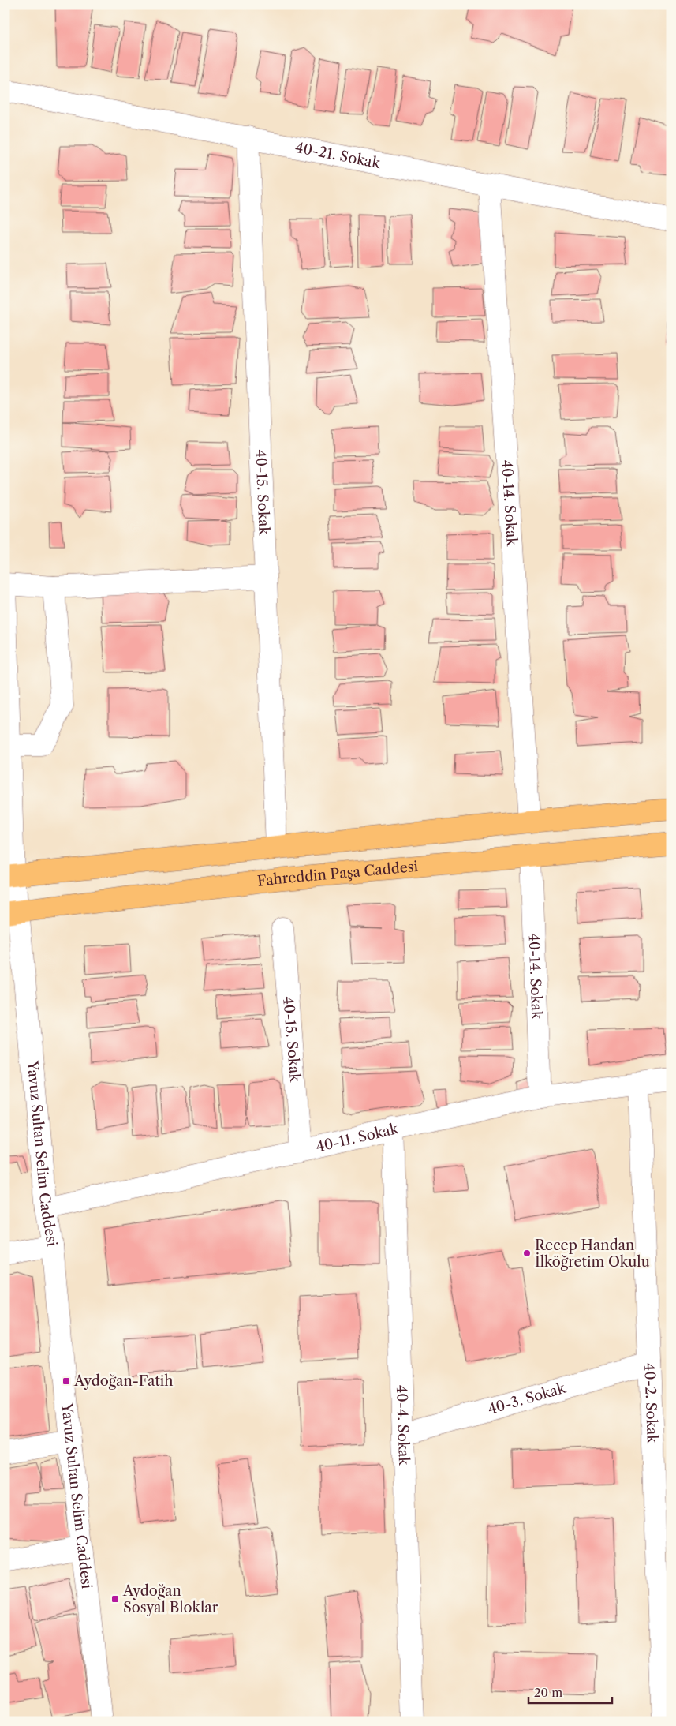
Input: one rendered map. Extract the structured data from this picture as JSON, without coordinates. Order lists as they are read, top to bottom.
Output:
{
  "streets": {
    "main road": ["Fahreddin Paşa Caddesi"],
    "street": [
      "40-21. Sokak",
      "40-15. Sokak",
      "40-14. Sokak",
      "40-11. Sokak",
      "Yavuz Sultan Selim Caddesi",
      "40-3. Sokak",
      "40-2. Sokak",
      "40-4. Sokak"
    ]
  },
  "crossings": [
    ["40-21. Sokak", "40-15. Sokak"],
    ["40-21. Sokak", "40-14. Sokak"],
    ["40-15. Sokak", "40-11. Sokak"],
    ["40-14. Sokak", "Fahreddin Paşa Caddesi"],
    ["40-14. Sokak", "40-11. Sokak"],
    ["Fahreddin Paşa Caddesi", "Yavuz Sultan Selim Caddesi"],
    ["40-11. Sokak", "Yavuz Sultan Selim Caddesi"],
    ["40-11. Sokak", "40-2. Sokak"],
    ["40-11. Sokak", "40-4. Sokak"],
    ["40-3. Sokak", "40-2. Sokak"],
    ["40-3. Sokak", "40-4. Sokak"]
  ],
  "places": {
    "other": ["Recep Handan İlköğretim Okulu"],
    "transit": ["Aydoğan-Fatih", "Aydoğan Sosyal Bloklar"]
  },
  "scale_bar": "20 m"
}
